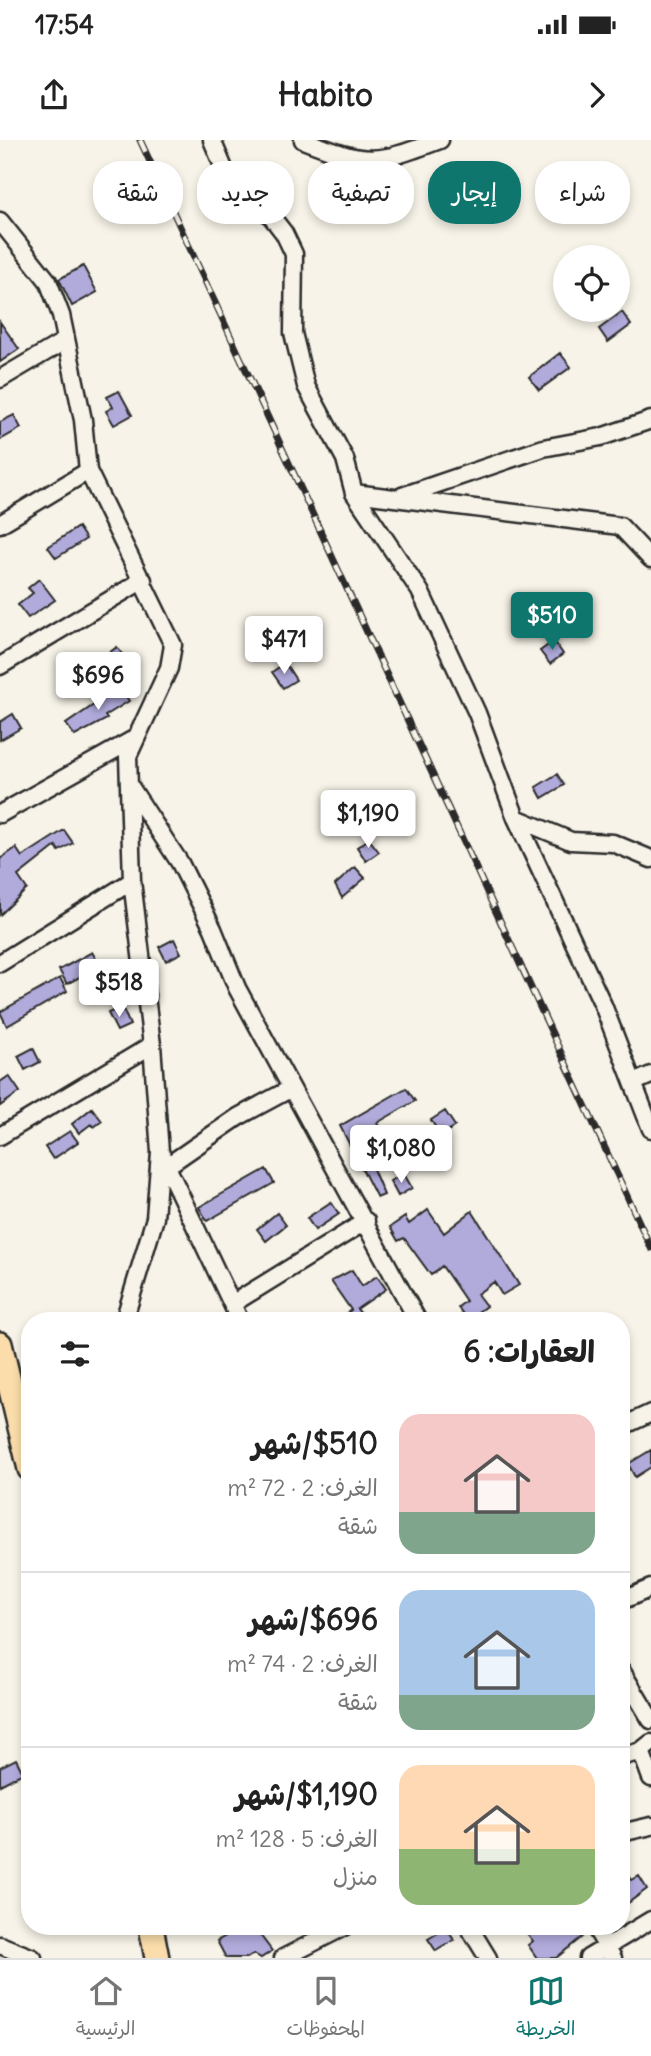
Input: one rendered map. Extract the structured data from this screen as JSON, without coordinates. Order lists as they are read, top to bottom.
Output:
{
  "page": {
    "status": "17:54",
    "header": "Habito",
    "chip": [
      "شراء",
      "إيجار",
      "تصفية",
      "جديد",
      "شقة"
    ],
    "price": [
      "$510",
      "$471",
      "$696",
      "$1,190",
      "$518",
      "$1,080"
    ],
    "heading": "العقارات: 6",
    "list": [
      {
        "name": "$510/شهر",
        "note": "الغرف: 2 · 72 m² · شقة"
      },
      {
        "name": "$696/شهر",
        "note": "الغرف: 2 · 74 m² · شقة"
      },
      {
        "name": "$1,190/شهر",
        "note": "الغرف: 5 · 128 m² · منزل"
      }
    ],
    "tabs": ["الخريطة", "المحفوظات", "الرئيسية"]
  }
}
